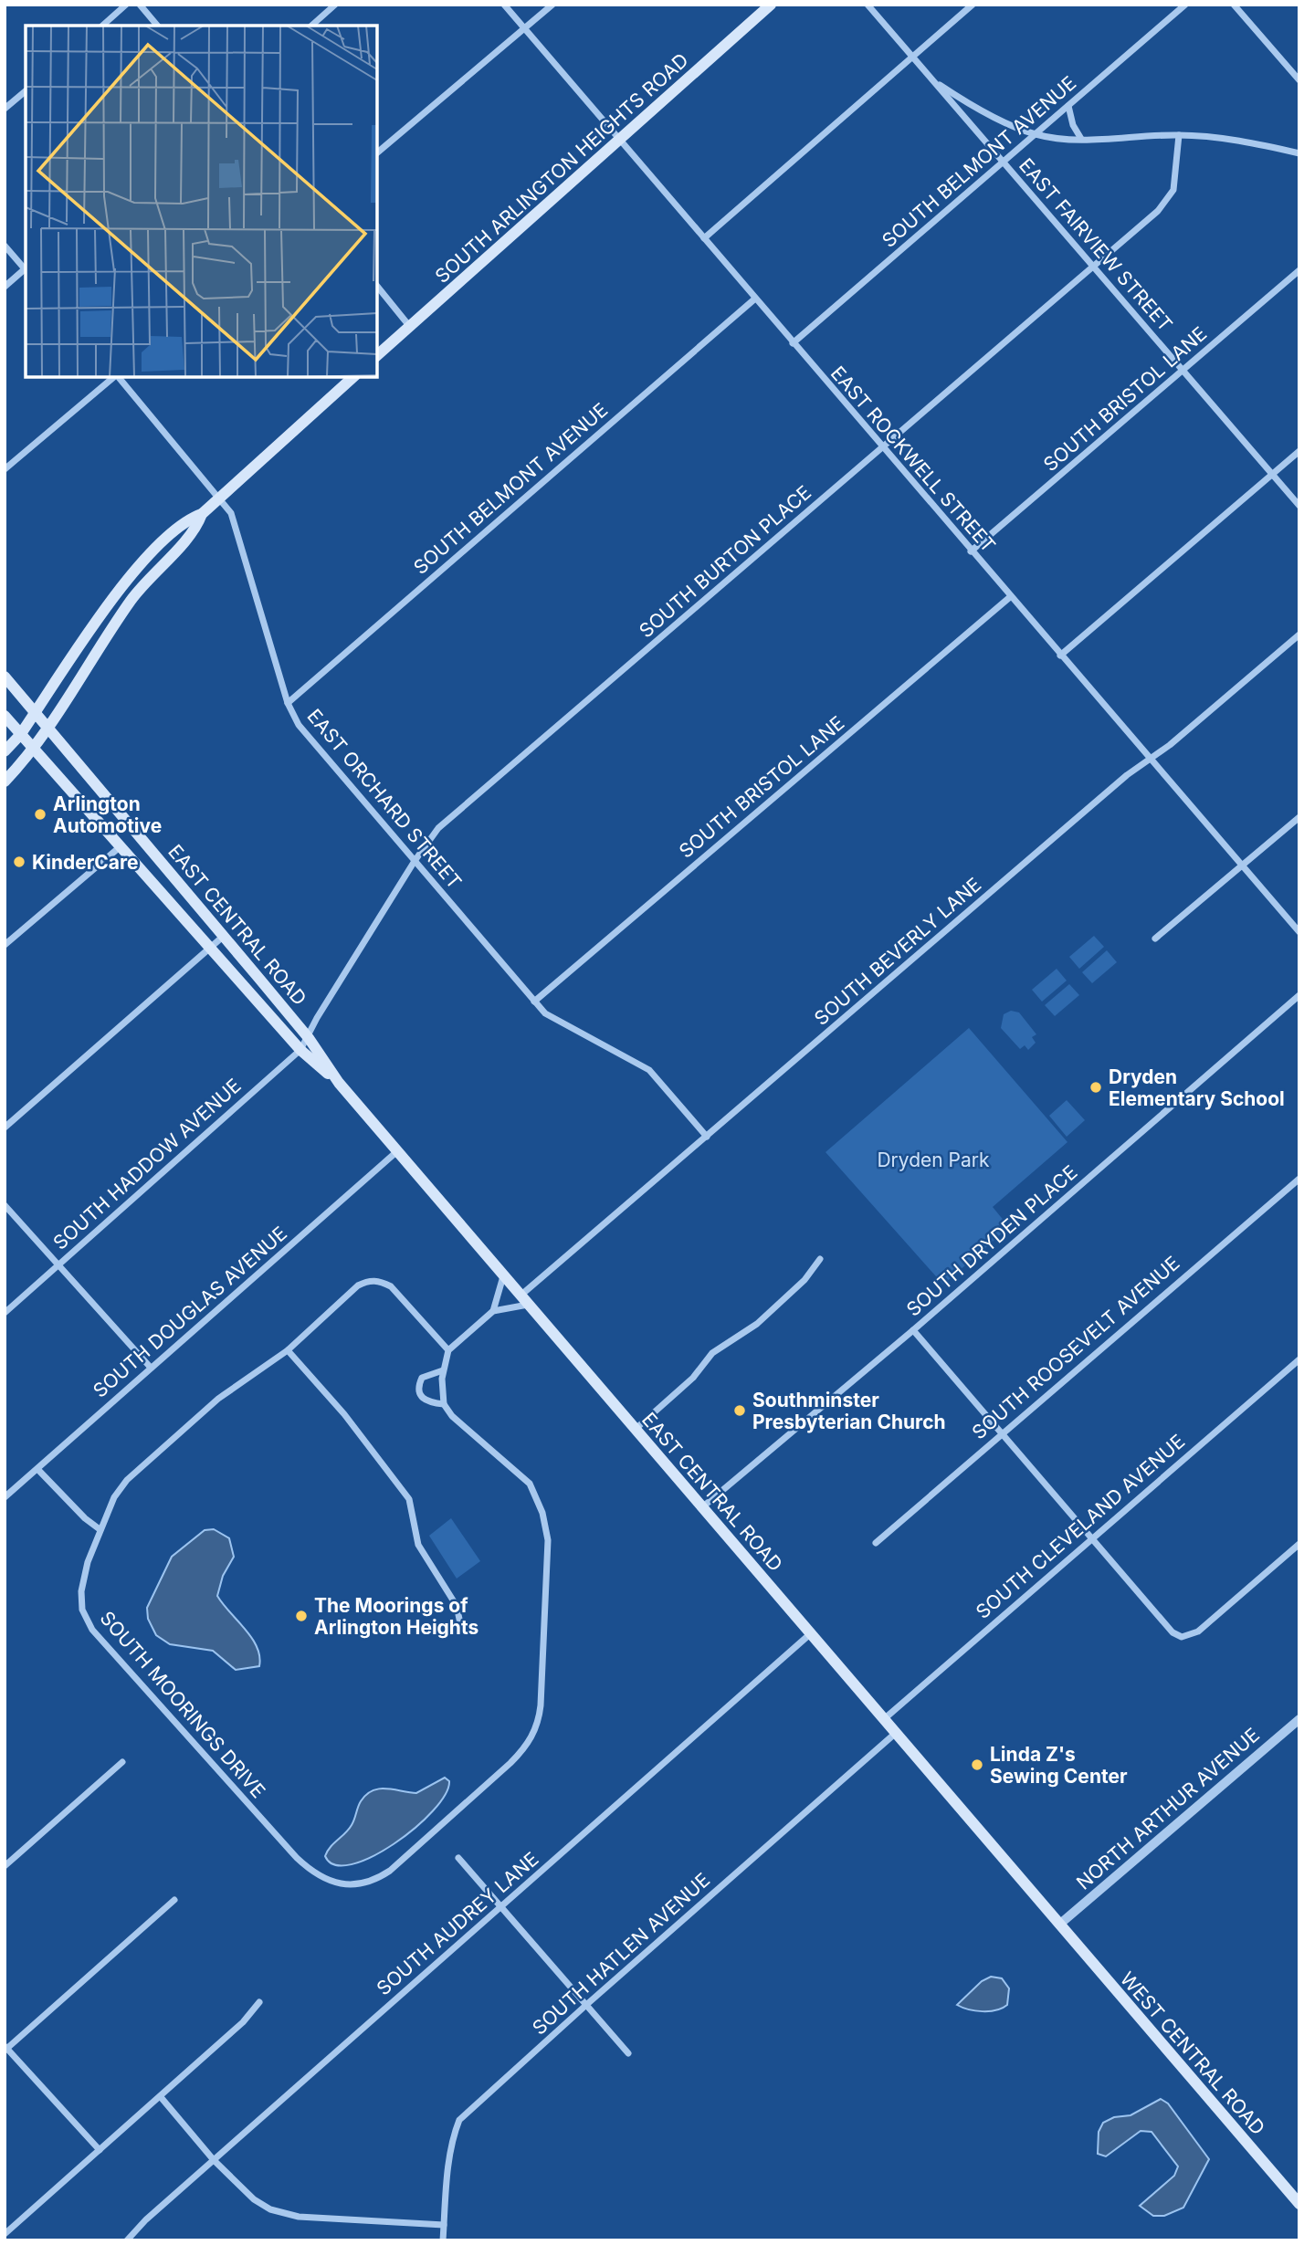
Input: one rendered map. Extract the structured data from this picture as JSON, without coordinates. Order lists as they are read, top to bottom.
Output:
{
  "streets": {
    "main road": ["SOUTH ARLINGTON HEIGHTS ROAD", "EAST CENTRAL ROAD", "WEST CENTRAL ROAD"],
    "street": [
      "SOUTH BELMONT AVENUE",
      "EAST FAIRVIEW STREET",
      "SOUTH BRISTOL LANE",
      "EAST ROCKWELL STREET",
      "SOUTH BURTON PLACE",
      "EAST ORCHARD STREET",
      "SOUTH BEVERLY LANE",
      "SOUTH HADDOW AVENUE",
      "SOUTH DRYDEN PLACE",
      "SOUTH DOUGLAS AVENUE",
      "SOUTH ROOSEVELT AVENUE",
      "SOUTH CLEVELAND AVENUE",
      "SOUTH MOORINGS DRIVE",
      "NORTH ARTHUR AVENUE",
      "SOUTH AUDREY LANE",
      "SOUTH HATLEN AVENUE"
    ]
  },
  "crossings": [
    ["SOUTH BELMONT AVENUE", "EAST FAIRVIEW STREET"],
    ["SOUTH BELMONT AVENUE", "EAST ROCKWELL STREET"],
    ["SOUTH BELMONT AVENUE", "EAST ORCHARD STREET"],
    ["SOUTH ARLINGTON HEIGHTS ROAD", "EAST ROCKWELL STREET"],
    ["EAST FAIRVIEW STREET", "SOUTH BRISTOL LANE"],
    ["EAST FAIRVIEW STREET", "SOUTH BURTON PLACE"],
    ["SOUTH BRISTOL LANE", "EAST ROCKWELL STREET"],
    ["SOUTH BRISTOL LANE", "EAST ORCHARD STREET"],
    ["EAST ROCKWELL STREET", "SOUTH BURTON PLACE"],
    ["EAST ROCKWELL STREET", "SOUTH BEVERLY LANE"],
    ["SOUTH BURTON PLACE", "EAST ORCHARD STREET"],
    ["SOUTH BURTON PLACE", "EAST CENTRAL ROAD"],
    ["SOUTH BURTON PLACE", "SOUTH HADDOW AVENUE"],
    ["EAST ORCHARD STREET", "SOUTH BEVERLY LANE"],
    ["EAST CENTRAL ROAD", "SOUTH BEVERLY LANE"],
    ["EAST CENTRAL ROAD", "SOUTH HADDOW AVENUE"],
    ["EAST CENTRAL ROAD", "SOUTH DRYDEN PLACE"],
    ["EAST CENTRAL ROAD", "SOUTH DOUGLAS AVENUE"],
    ["EAST CENTRAL ROAD", "SOUTH CLEVELAND AVENUE"],
    ["EAST CENTRAL ROAD", "NORTH ARTHUR AVENUE"],
    ["EAST CENTRAL ROAD", "SOUTH AUDREY LANE"],
    ["EAST CENTRAL ROAD", "SOUTH HATLEN AVENUE"],
    ["EAST CENTRAL ROAD", "WEST CENTRAL ROAD"],
    ["NORTH ARTHUR AVENUE", "WEST CENTRAL ROAD"]
  ],
  "parks": ["Dryden Park"],
  "places": [
    "Arlington Automotive",
    "KinderCare",
    "Dryden Elementary School",
    "Southminster Presbyterian Church",
    "The Moorings of Arlington Heights",
    "Linda Z's Sewing Center"
  ]
}
